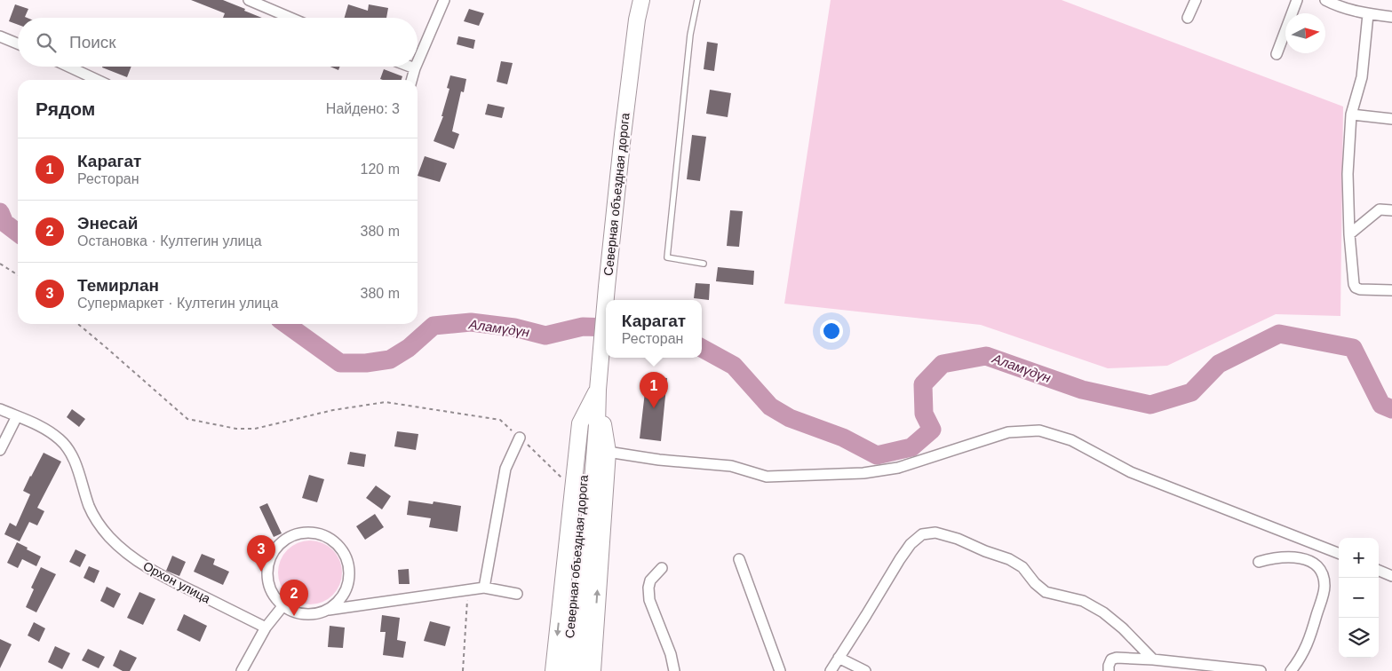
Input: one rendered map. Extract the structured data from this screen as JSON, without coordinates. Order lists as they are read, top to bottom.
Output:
{
  "streets": {
    "highway": ["Северная объездная дорога"],
    "street": ["Орхон улица"]
  },
  "water": ["Аламүдүн"],
  "north": "right",
  "page": {
    "search": "Поиск",
    "heading": ["Рядом", "Найдено: 3"],
    "list": [
      {
        "mark": "1",
        "name": "Карагат",
        "note": "Ресторан",
        "value": "120 m"
      },
      {
        "mark": "2",
        "name": "Энесай",
        "note": "Остановка · Култегин улица",
        "value": "380 m"
      },
      {
        "mark": "3",
        "name": "Темирлан",
        "note": "Супермаркет · Култегин улица",
        "value": "380 m"
      }
    ],
    "popup": ["Карагат", "Ресторан"],
    "pins": ["1", "3", "2"],
    "map_buttons": ["+", "−"]
  }
}
